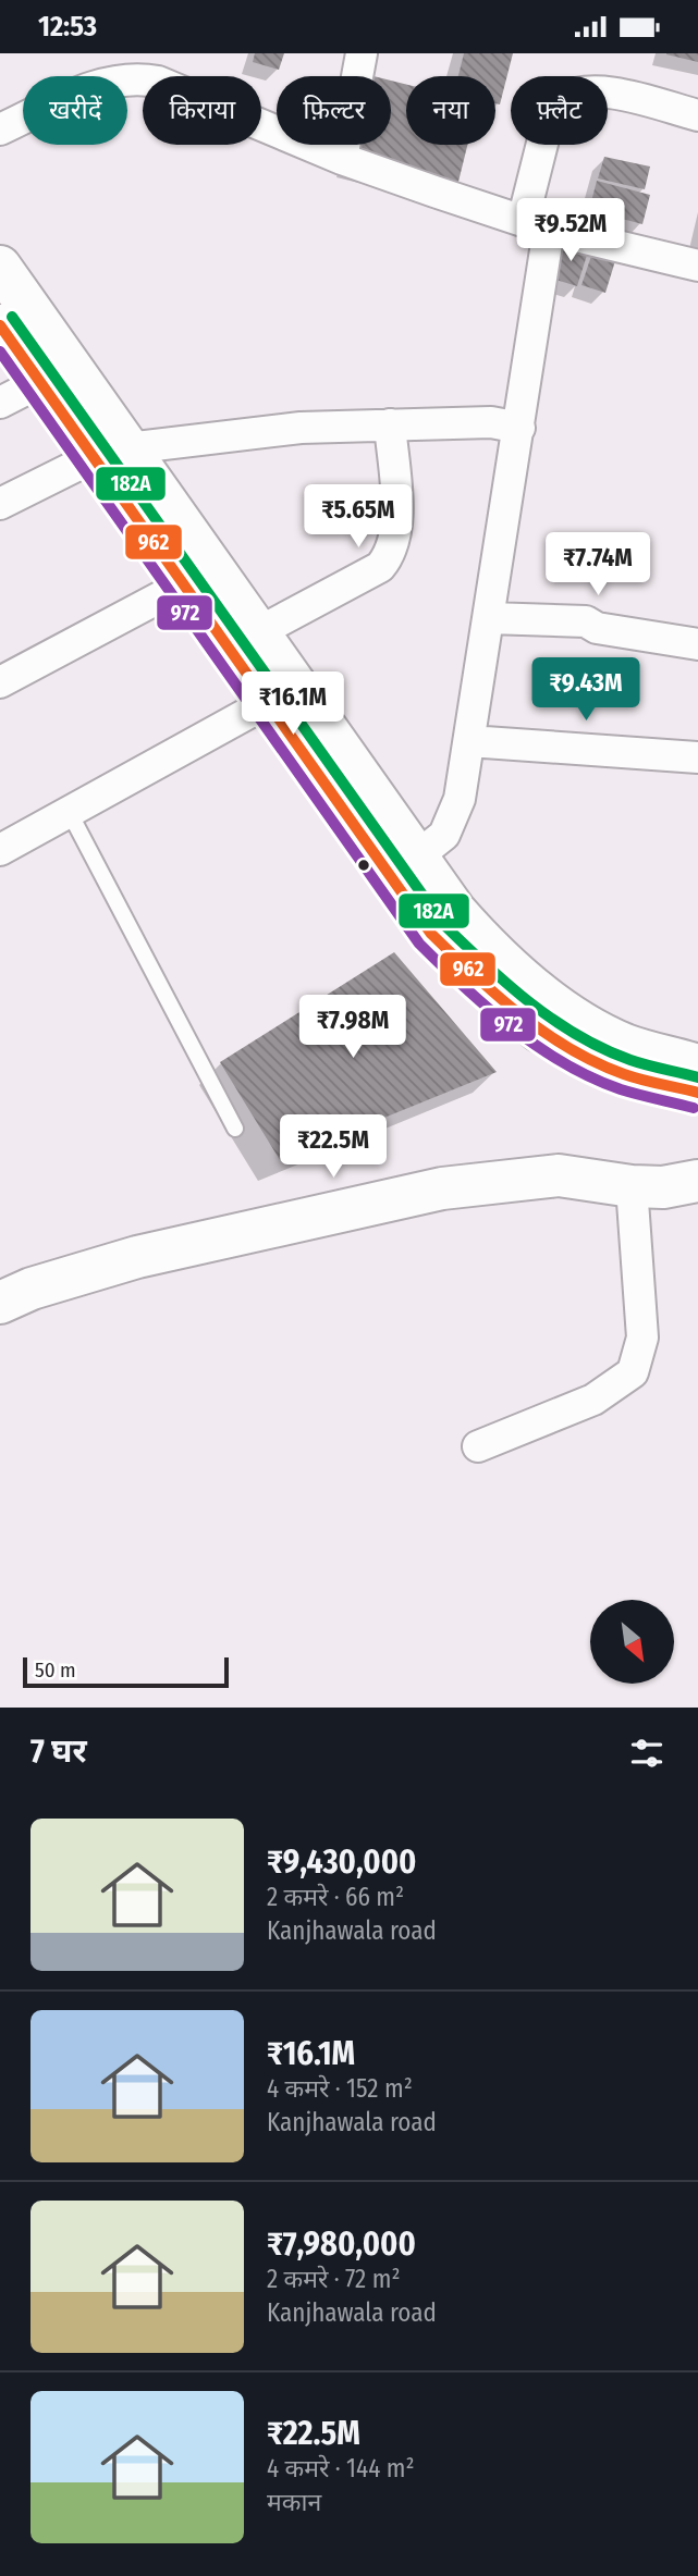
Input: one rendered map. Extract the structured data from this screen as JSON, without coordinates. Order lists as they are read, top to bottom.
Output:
{
  "lines": ["transit line 182A", "transit line 962", "transit line 972"],
  "scale_bar": "50 m",
  "north": "bottom right",
  "page": {
    "status": "12:53",
    "chip": [
      "खरीदें",
      "किराया",
      "फ़िल्टर",
      "नया",
      "फ़्लैट"
    ],
    "price": [
      "₹9.52M",
      "₹5.65M",
      "₹7.74M",
      "₹9.43M",
      "₹16.1M",
      "₹7.98M",
      "₹22.5M"
    ],
    "scale": "50 m",
    "heading": "7 घर",
    "list": [
      {
        "name": "₹9,430,000",
        "note": "2 कमरे · 66 m² · Kanjhawala road"
      },
      {
        "name": "₹16.1M",
        "note": "4 कमरे · 152 m² · Kanjhawala road"
      },
      {
        "name": "₹7,980,000",
        "note": "2 कमरे · 72 m² · Kanjhawala road"
      },
      {
        "name": "₹22.5M",
        "note": "4 कमरे · 144 m² · मकान"
      }
    ]
  }
}
